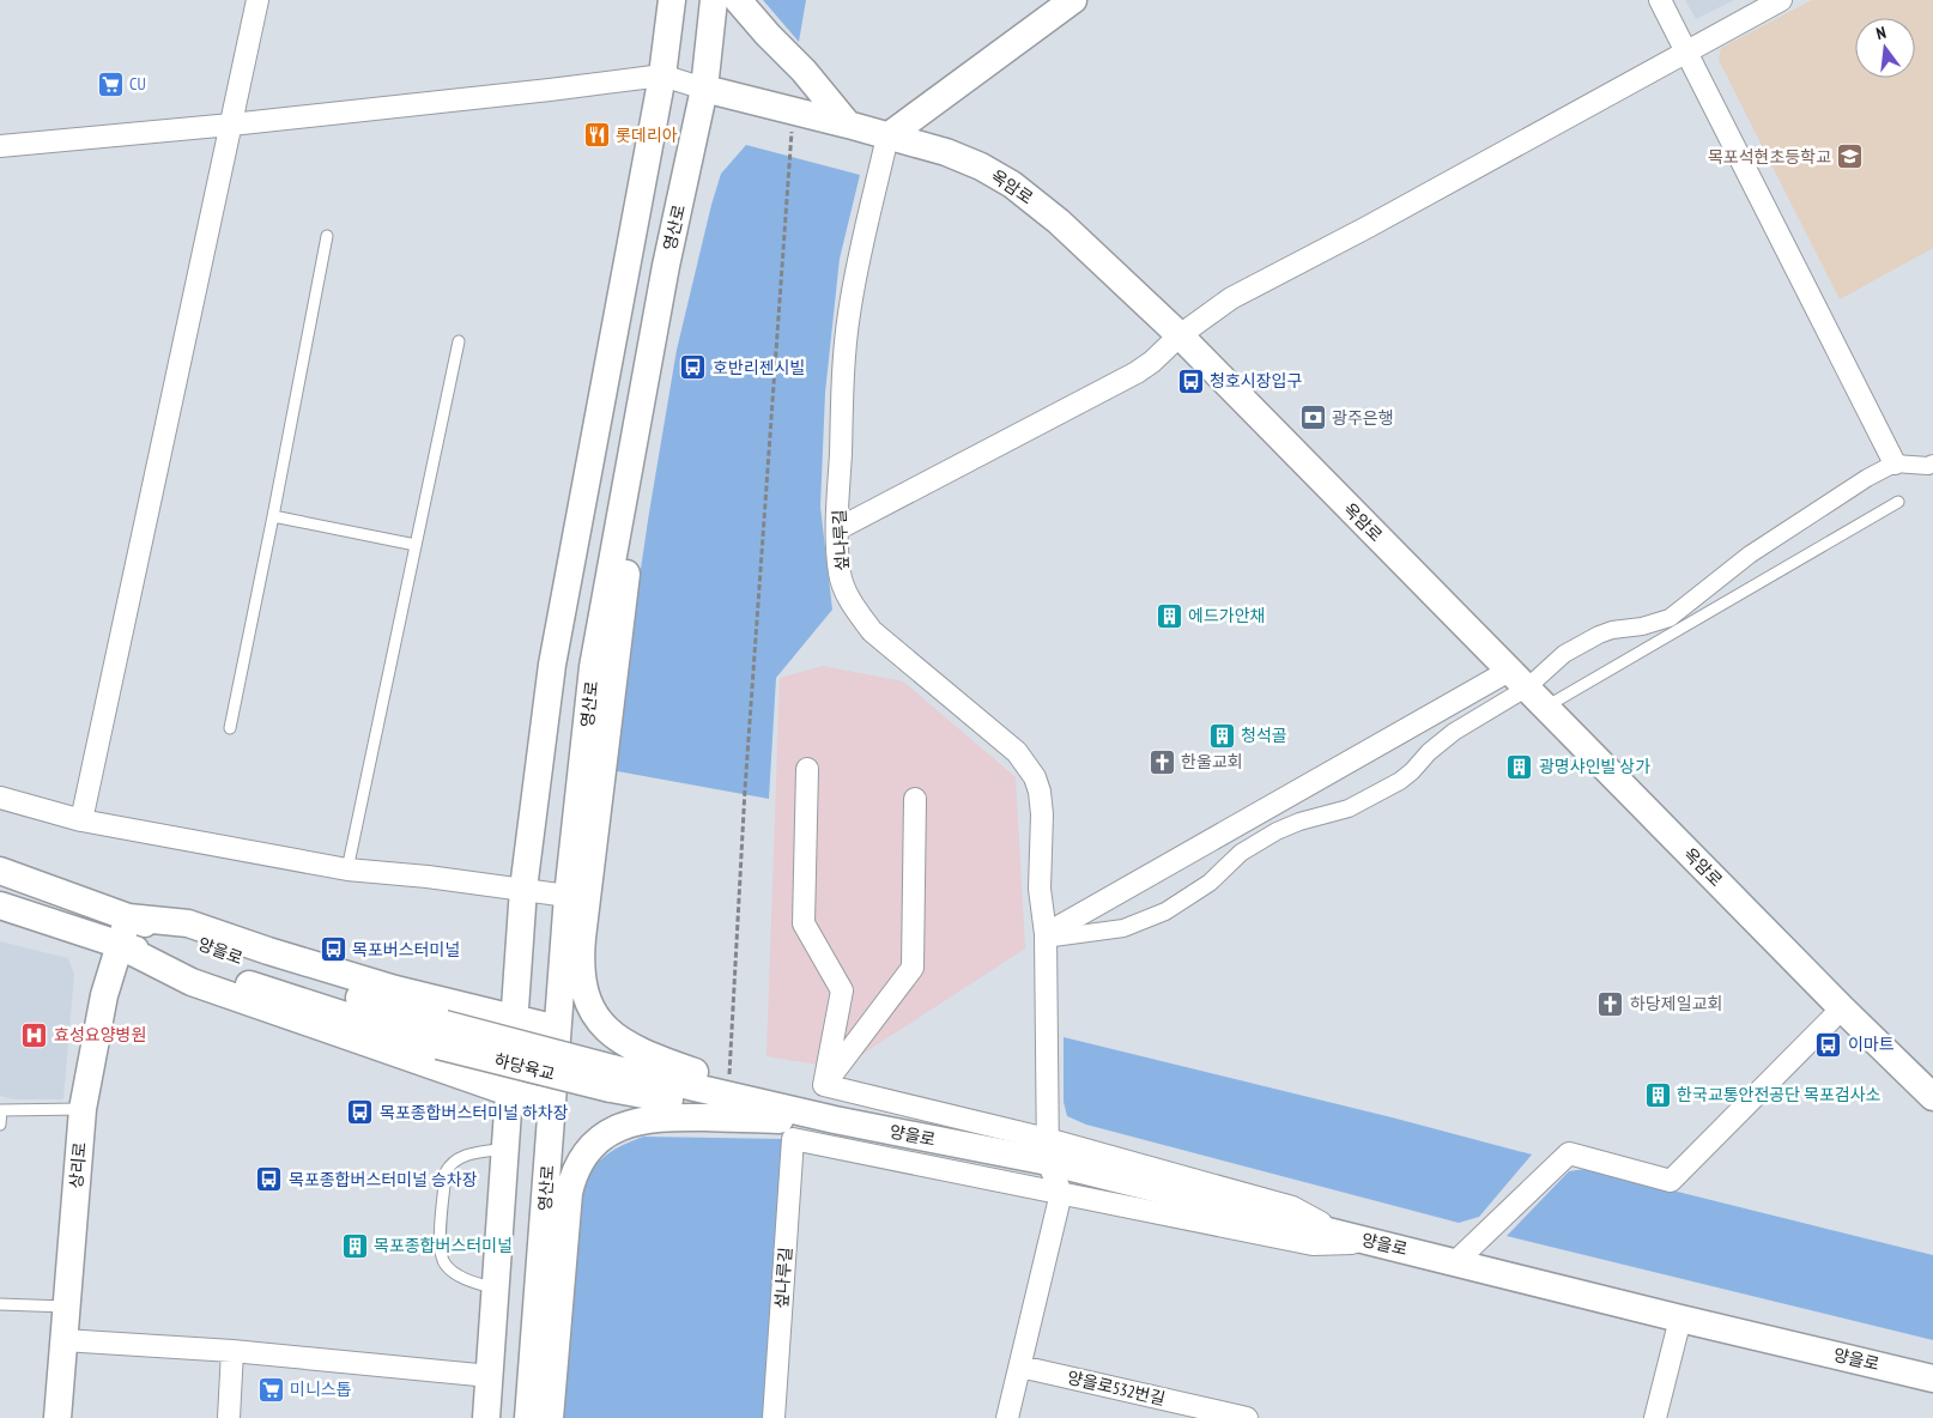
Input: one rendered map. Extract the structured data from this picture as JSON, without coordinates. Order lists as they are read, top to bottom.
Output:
{
  "streets": {
    "street": [
      "옥암로",
      "영산로",
      "섶나루길",
      "양을로",
      "하당육교",
      "상리로",
      "양을로532번길"
    ]
  },
  "crossings": [
    ["옥암로", "영산로"],
    ["옥암로", "섶나루길"],
    ["섶나루길", "양을로"],
    ["양을로", "하당육교"],
    ["양을로", "상리로"]
  ],
  "places": {
    "supermarket": ["CU", "미니스톱"],
    "restaurant": ["롯데리아"],
    "school or university": ["목포석현초등학교"],
    "bus stop": [
      "호반리젠시빌",
      "청호시장입구",
      "목포버스터미널",
      "이마트",
      "목포종합버스터미널 하차장",
      "목포종합버스터미널 승차장"
    ],
    "bank": ["광주은행"],
    "building": [
      "에드가안채",
      "청석골",
      "광명샤인빌 상가",
      "한국교통안전공단 목포검사소",
      "목포종합버스터미널"
    ],
    "church": ["한울교회", "하당제일교회"],
    "hospital": ["효성요양병원"]
  },
  "north": "top"
}
